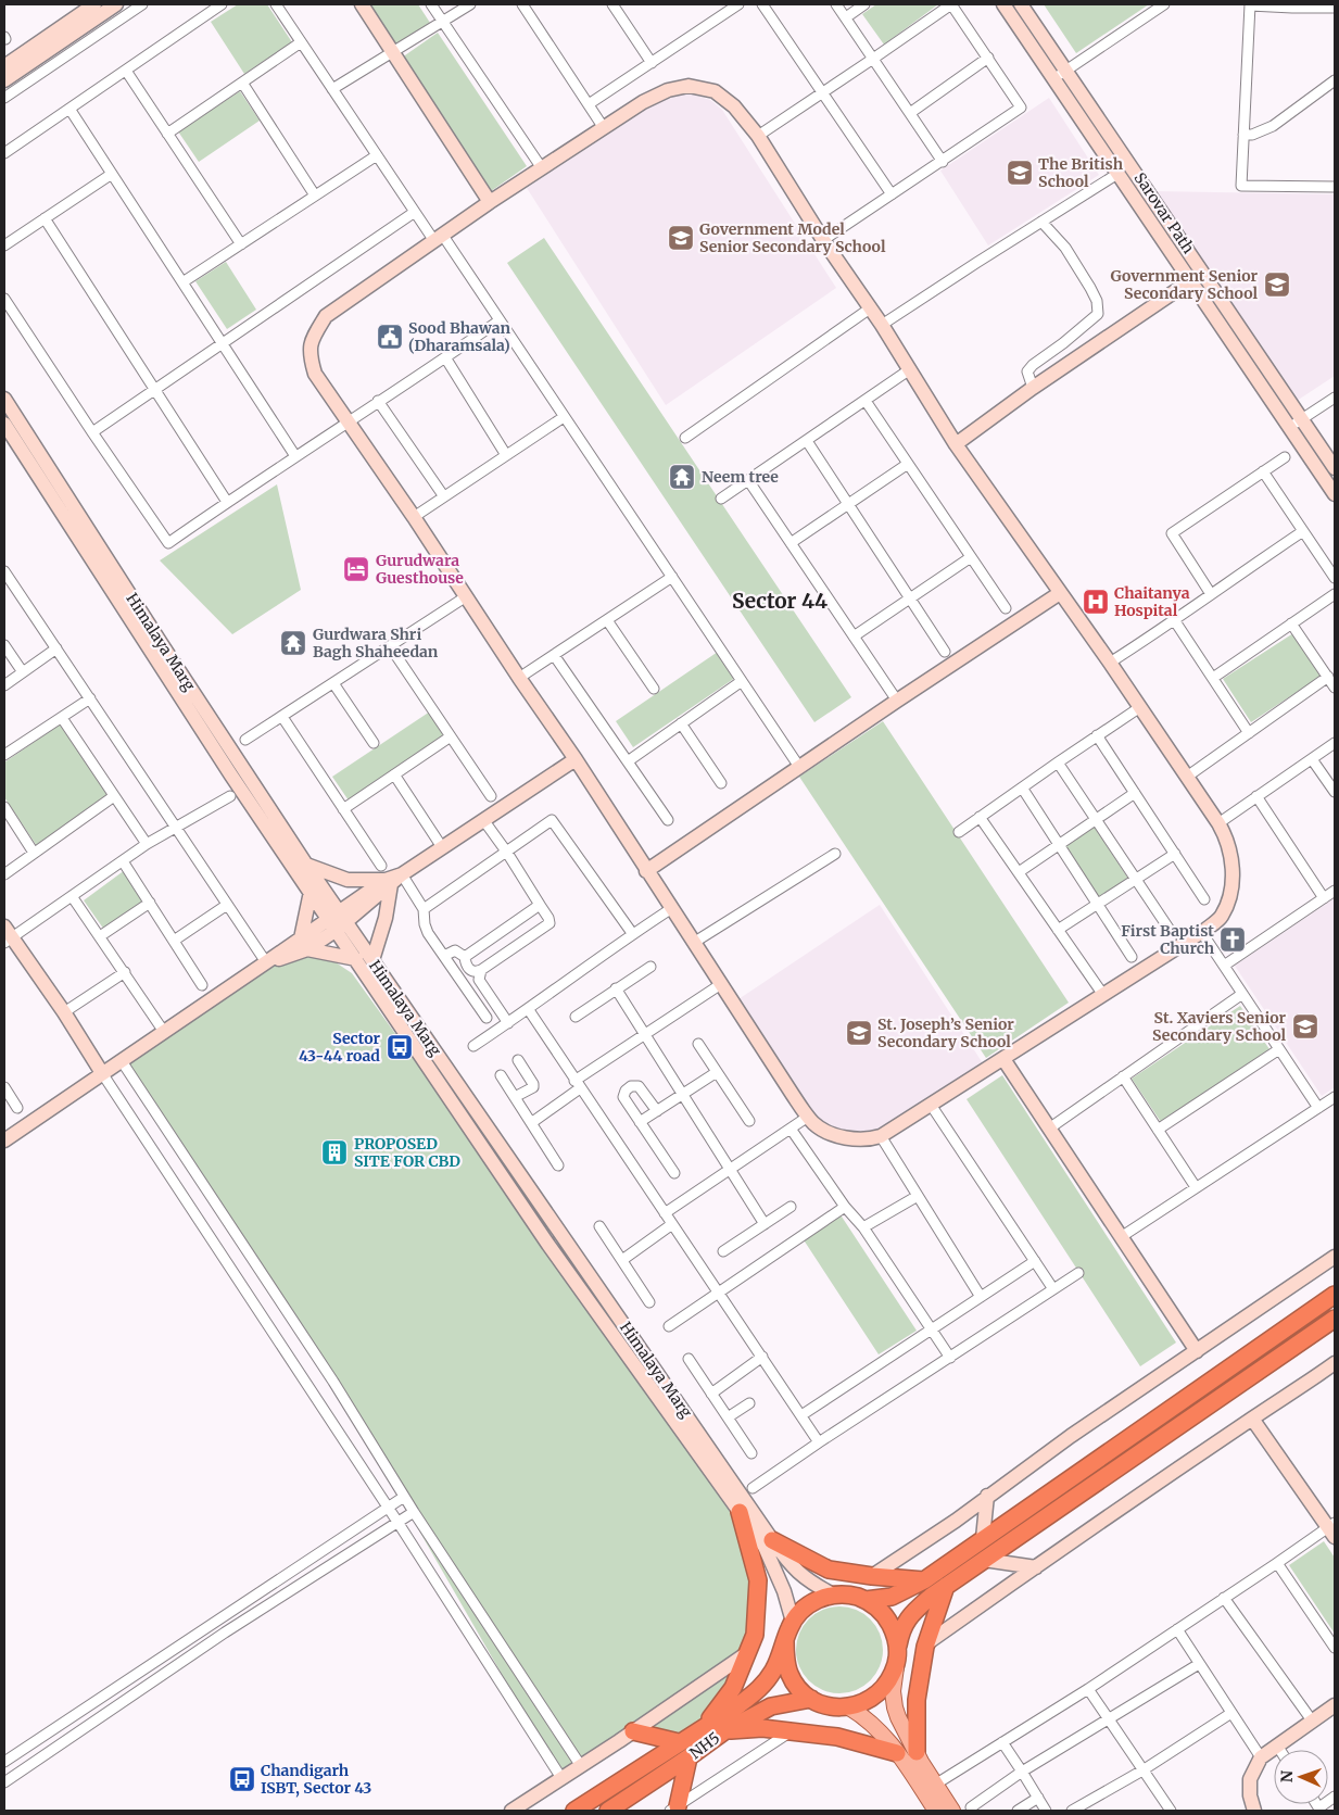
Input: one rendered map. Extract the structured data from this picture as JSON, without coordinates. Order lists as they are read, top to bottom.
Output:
{
  "streets": {
    "highway": ["NH5"],
    "street": ["Sarovar Path", "Himalaya Marg"]
  },
  "crossings": [
    ["Himalaya Marg", "NH5"]
  ],
  "districts": ["Sector 44"],
  "places": {
    "school or university": [
      "The British School",
      "Government Model Senior Secondary School",
      "Government Senior Secondary School",
      "St. Xaviers Senior Secondary School",
      "St. Joseph’s Senior Secondary School"
    ],
    "public building": ["Sood Bhawan (Dharamsala)"],
    "temple": ["Neem tree", "Gurdwara Shri Bagh Shaheedan"],
    "hotel": ["Gurudwara Guesthouse"],
    "hospital": ["Chaitanya Hospital"],
    "church": ["First Baptist Church"],
    "bus stop": ["Sector 43-44 road", "Chandigarh ISBT, Sector 43"],
    "building": ["PROPOSED SITE FOR CBD"]
  },
  "north": "left"
}
